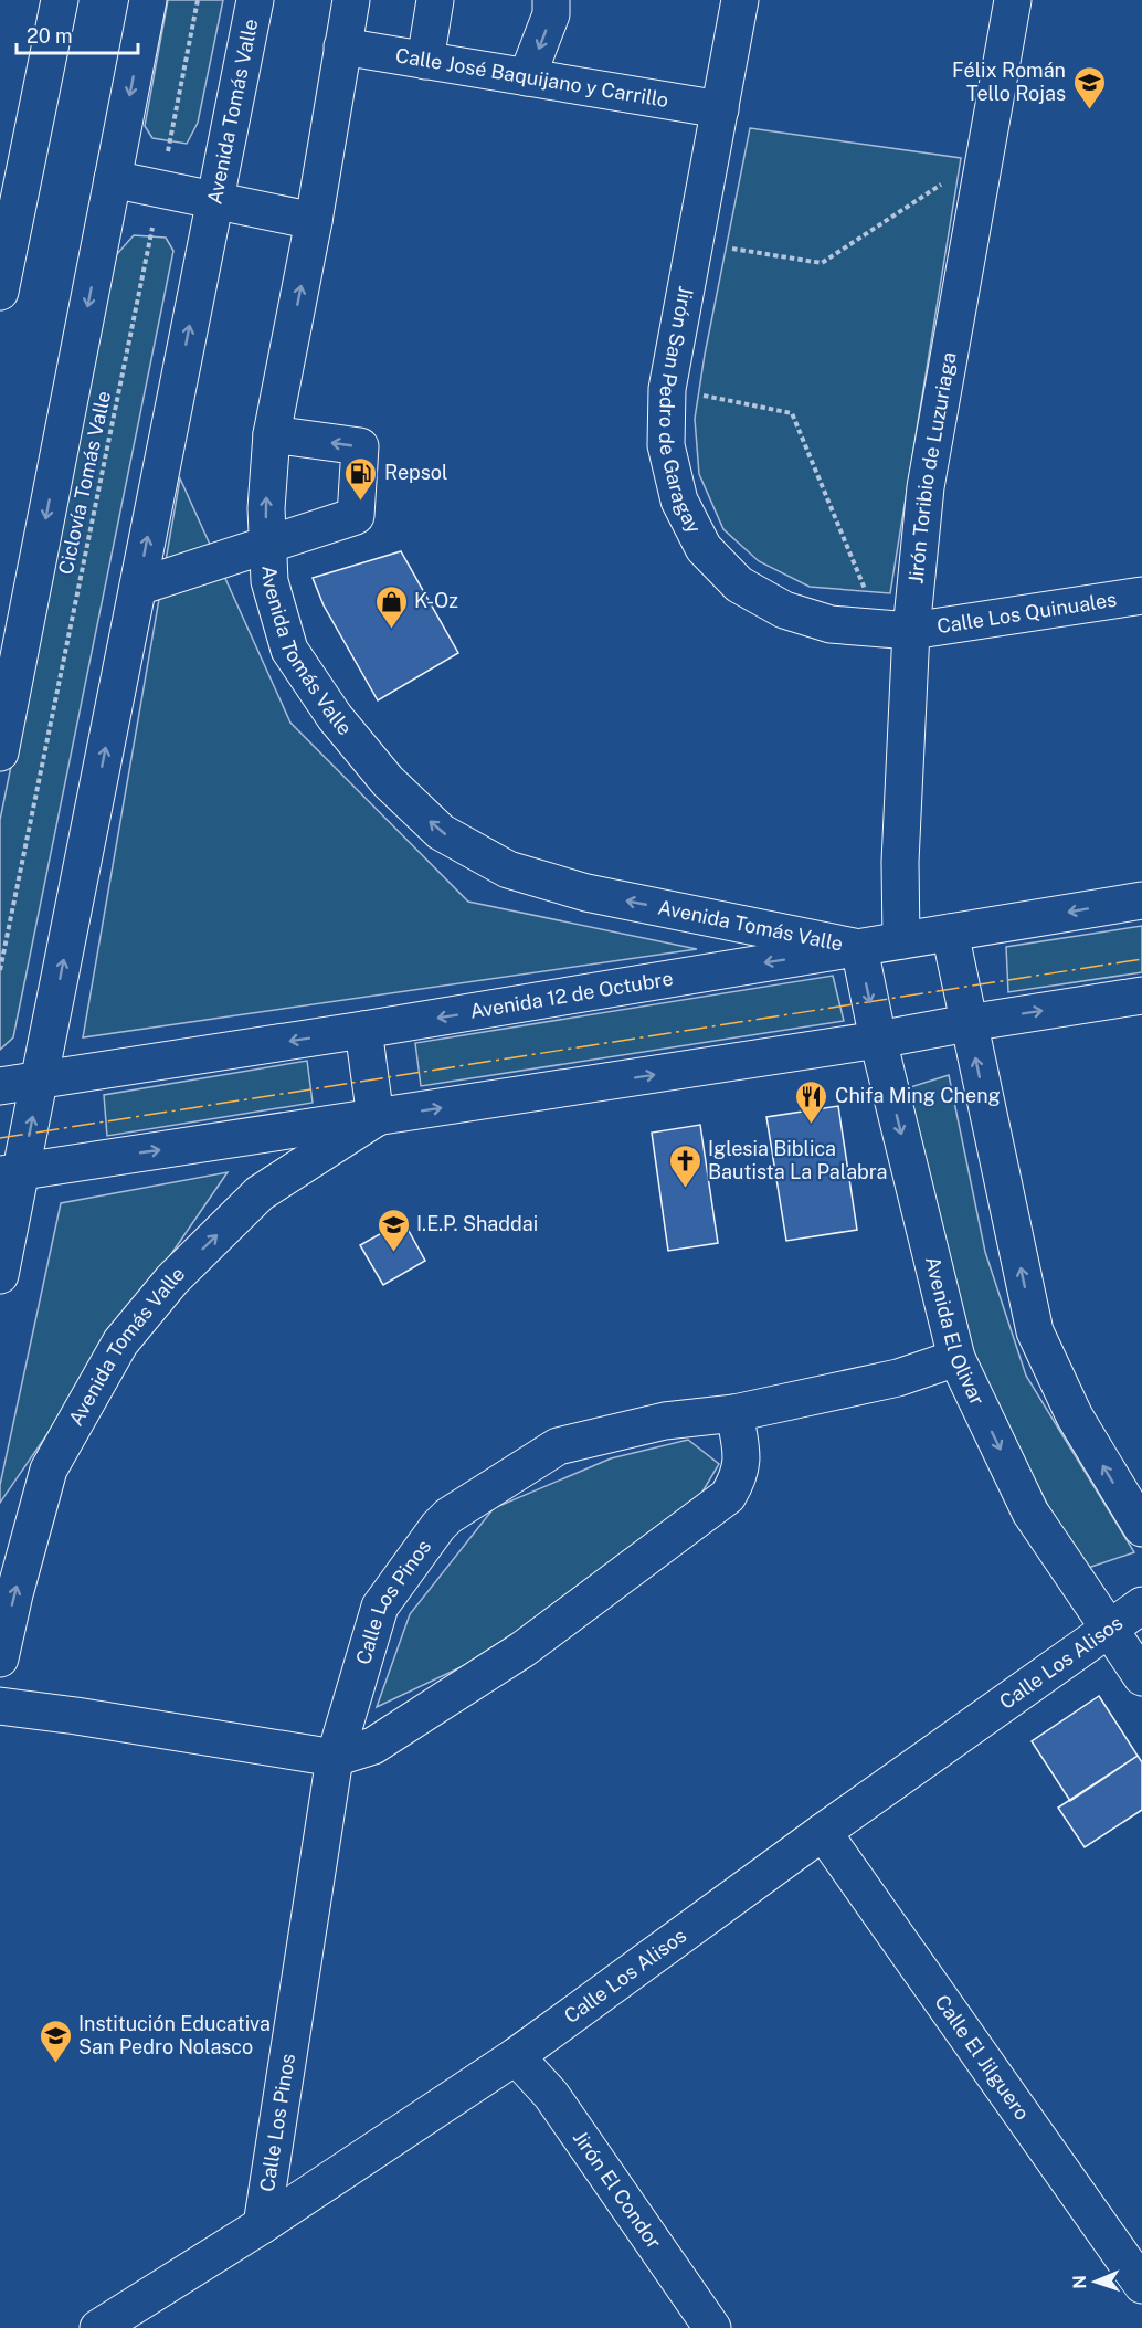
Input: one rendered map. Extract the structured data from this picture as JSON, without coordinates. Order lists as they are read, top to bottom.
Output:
{
  "streets": {
    "street": [
      "Calle José Baquijano y Carrillo",
      "Avenida Tomás Valle",
      "Jirón San Pedro de Garagay",
      "Jirón Toribio de Luzuriaga",
      "Calle Los Quinuales",
      "Avenida 12 de Octubre",
      "Avenida El Olivar",
      "Calle Los Pinos",
      "Calle Los Alisos",
      "Calle El Jilguero",
      "Jirón El Condor"
    ],
    "path": ["Ciclovía Tomás Valle"]
  },
  "crossings": [
    ["Calle José Baquijano y Carrillo", "Avenida Tomás Valle"],
    ["Calle José Baquijano y Carrillo", "Jirón San Pedro de Garagay"],
    ["Avenida Tomás Valle", "Avenida 12 de Octubre"],
    ["Avenida Tomás Valle", "Avenida El Olivar"],
    ["Jirón San Pedro de Garagay", "Jirón Toribio de Luzuriaga"],
    ["Jirón San Pedro de Garagay", "Calle Los Quinuales"],
    ["Jirón Toribio de Luzuriaga", "Calle Los Quinuales"],
    ["Jirón Toribio de Luzuriaga", "Avenida 12 de Octubre"],
    ["Avenida 12 de Octubre", "Avenida El Olivar"],
    ["Avenida El Olivar", "Calle Los Pinos"],
    ["Avenida El Olivar", "Calle Los Alisos"],
    ["Calle Los Pinos", "Calle Los Alisos"],
    ["Calle Los Alisos", "Calle El Jilguero"],
    ["Calle Los Alisos", "Jirón El Condor"]
  ],
  "places": {
    "school or university": ["Félix Román Tello Rojas", "I.E.P. Shaddai", "Institución Educativa San Pedro Nolasco"],
    "fuel station": ["Repsol"],
    "shop": ["K-Oz"],
    "restaurant": ["Chifa Ming Cheng"],
    "church": ["Iglesia Biblica Bautista La Palabra"]
  },
  "scale_bar": "20 m",
  "north": "left"
}
